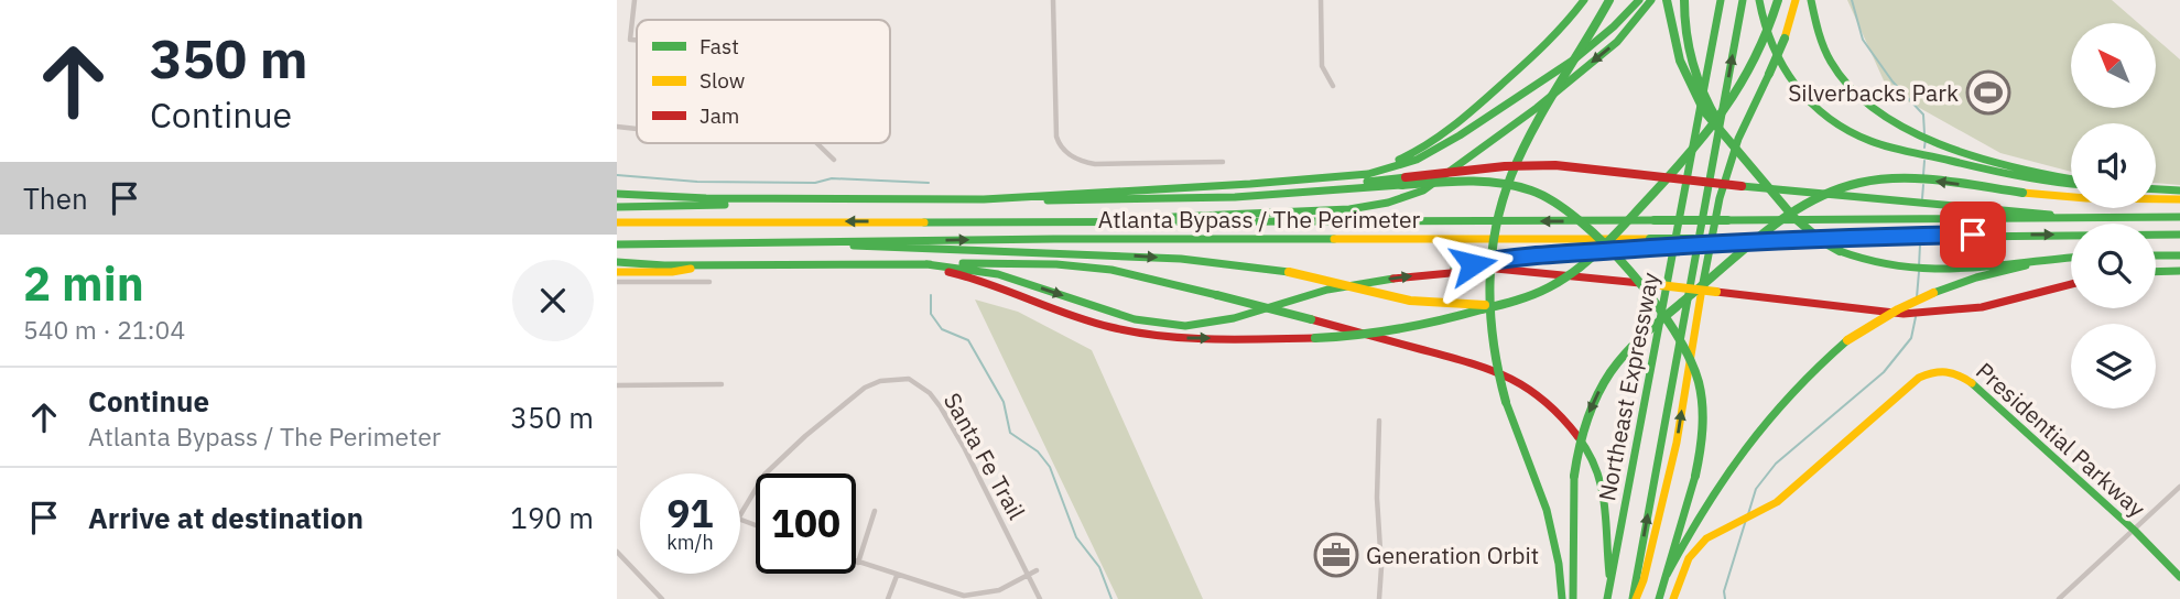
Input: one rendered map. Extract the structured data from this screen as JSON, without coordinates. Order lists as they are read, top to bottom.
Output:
{
  "streets": {
    "main road": ["Atlanta Bypass / The Perimeter", "Northeast Expressway", "Presidential Parkway"],
    "street": ["Santa Fe Trail"]
  },
  "places": {
    "sports": ["Silverbacks Park"],
    "office": ["Generation Orbit"]
  },
  "legend": ["Fast", "Slow", "Jam"],
  "north": "top left",
  "page": {
    "turn": ["350 m", "Continue"],
    "then": "Then",
    "heading": ["2 min", "540 m · 21:04"],
    "list": [
      {
        "name": "Continue",
        "note": "Atlanta Bypass / The Perimeter",
        "value": "350 m"
      },
      {
        "name": "Arrive at destination",
        "value": "190 m"
      }
    ],
    "speed": "91 km/h",
    "limit": "100"
  }
}
